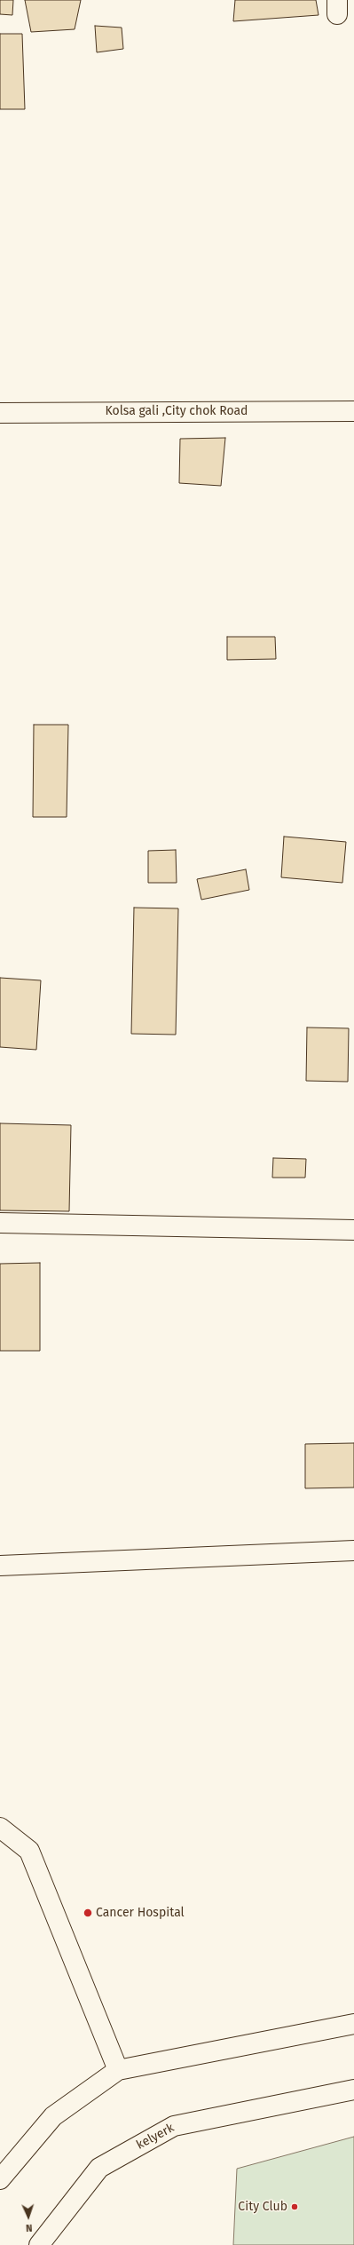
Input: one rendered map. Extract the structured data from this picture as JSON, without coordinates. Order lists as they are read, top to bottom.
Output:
{
  "streets": {
    "street": ["Kolsa gali ,City chok Road", "kelyerk"]
  },
  "places": ["Cancer Hospital", "City Club"],
  "north": "bottom"
}
